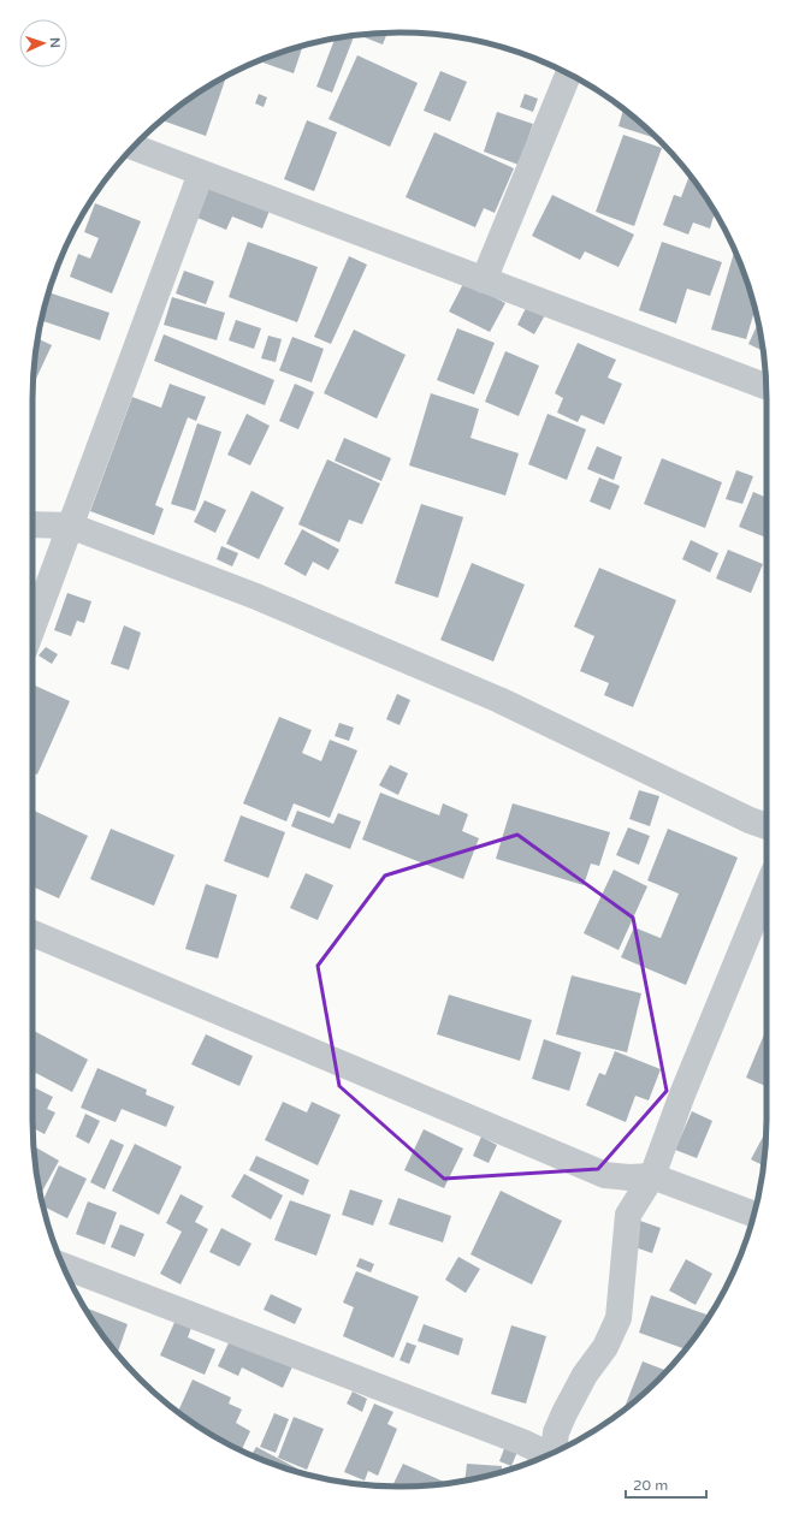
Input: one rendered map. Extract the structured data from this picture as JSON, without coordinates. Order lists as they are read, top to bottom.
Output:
{
  "scale_bar": "20 m",
  "north": "right"
}
